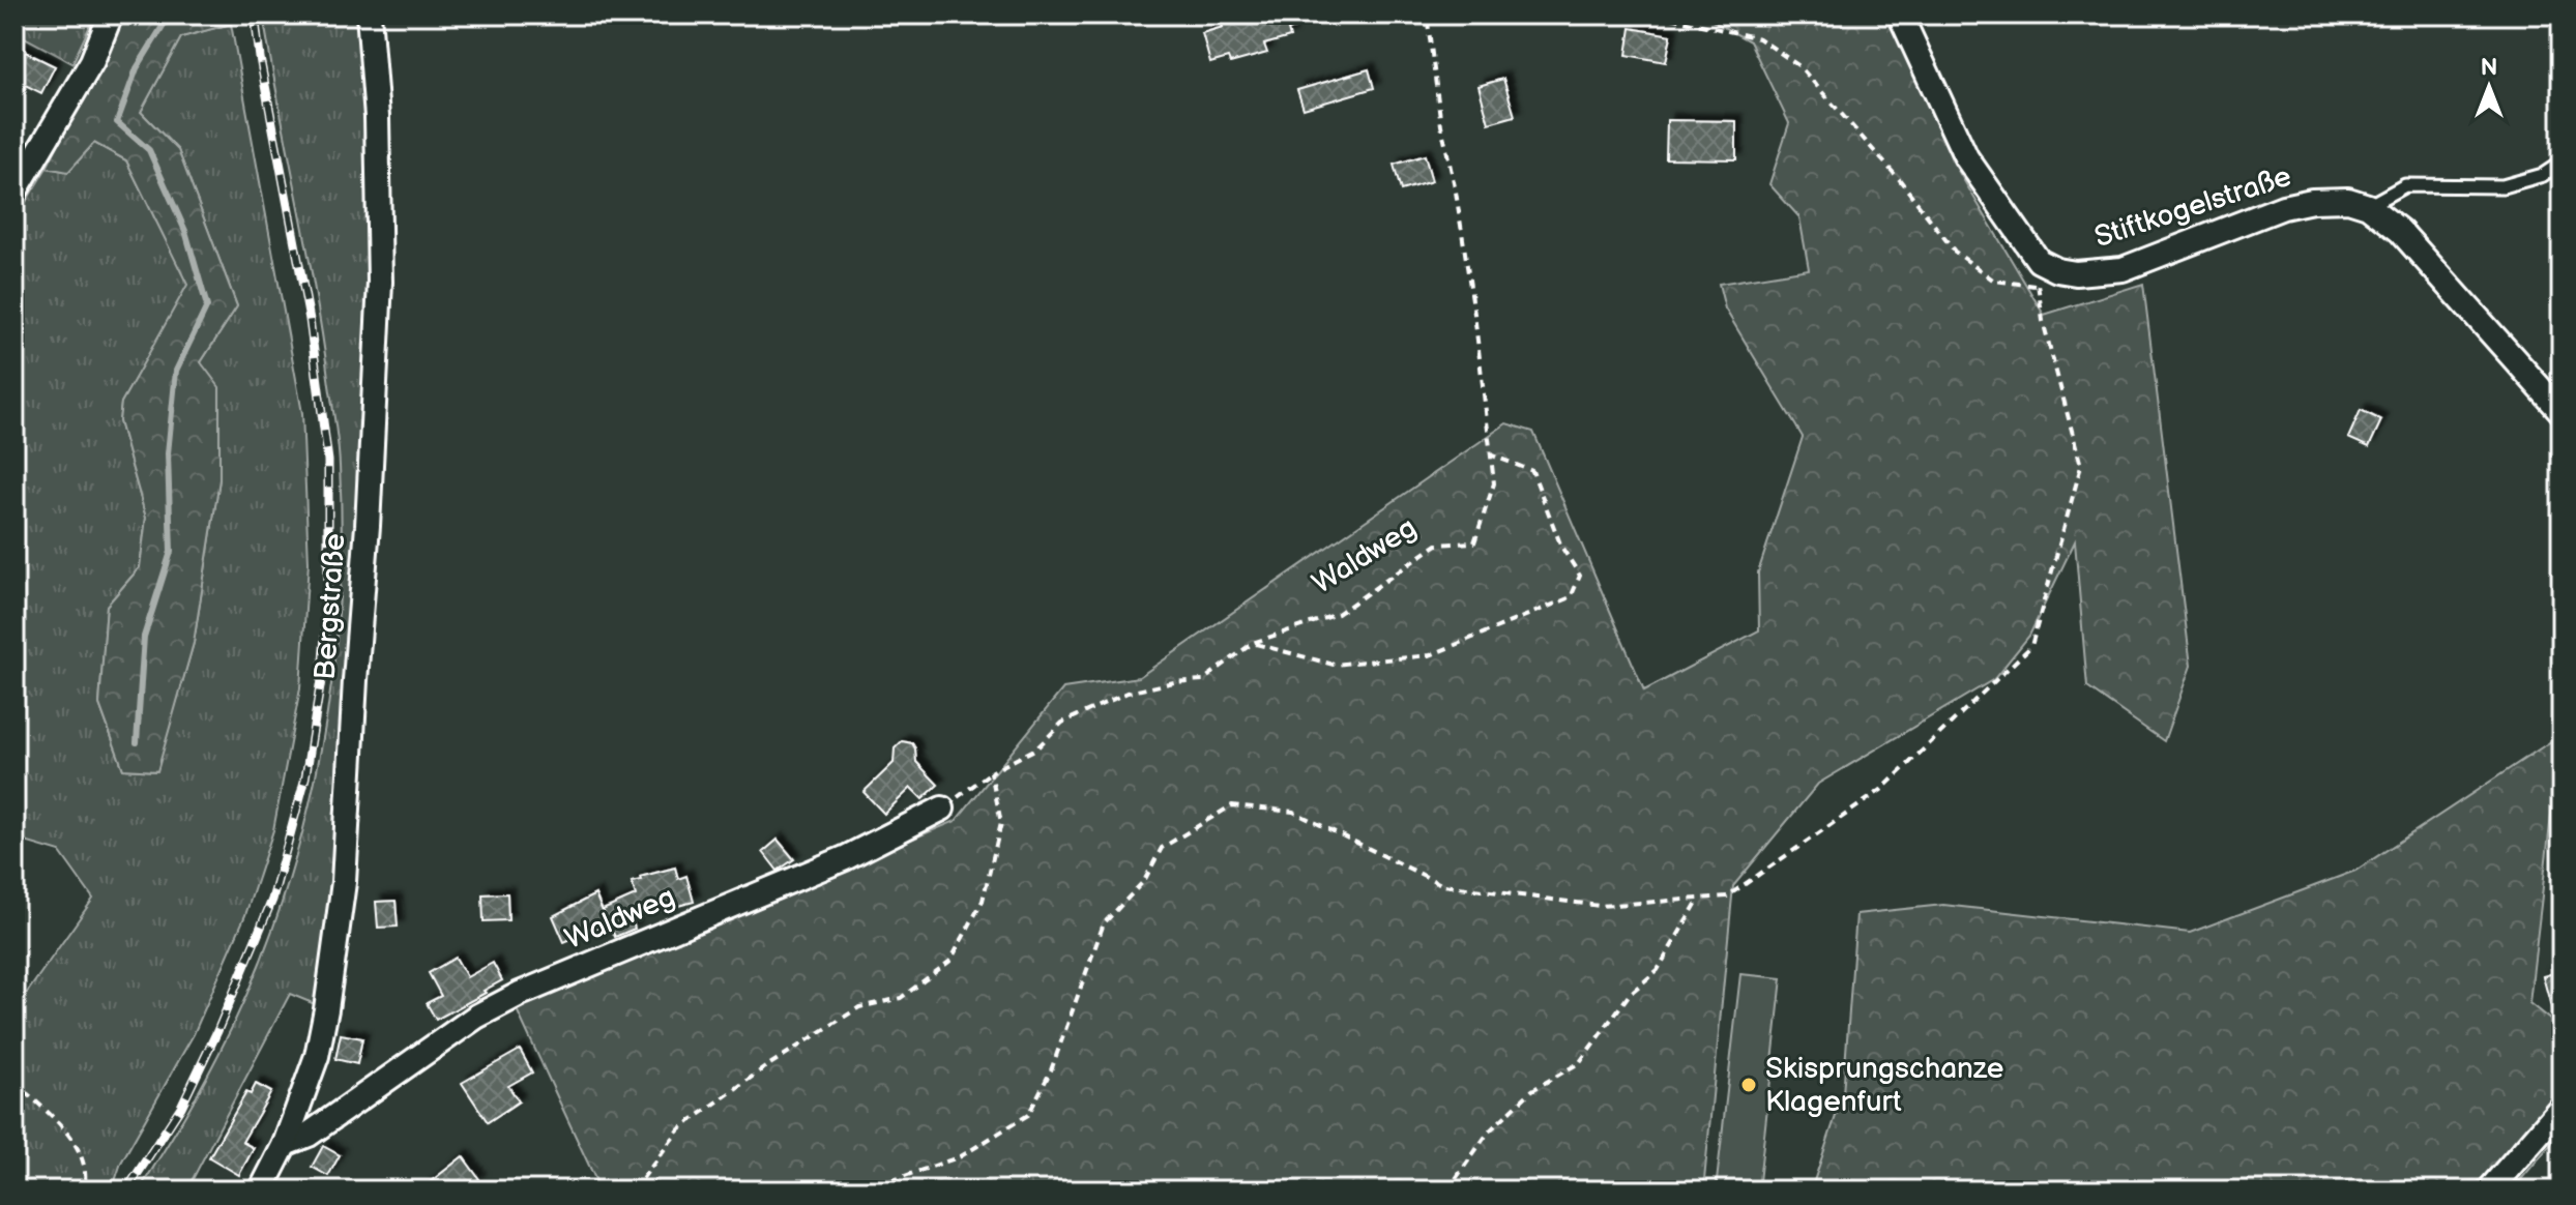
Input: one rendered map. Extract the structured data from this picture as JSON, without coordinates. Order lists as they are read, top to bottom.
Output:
{
  "streets": {
    "street": ["Stiftkogelstraße", "Waldweg", "Bergstraße"]
  },
  "crossings": [
    ["Waldweg", "Bergstraße"]
  ],
  "places": ["Skisprungschanze Klagenfurt"],
  "north": "top"
}
